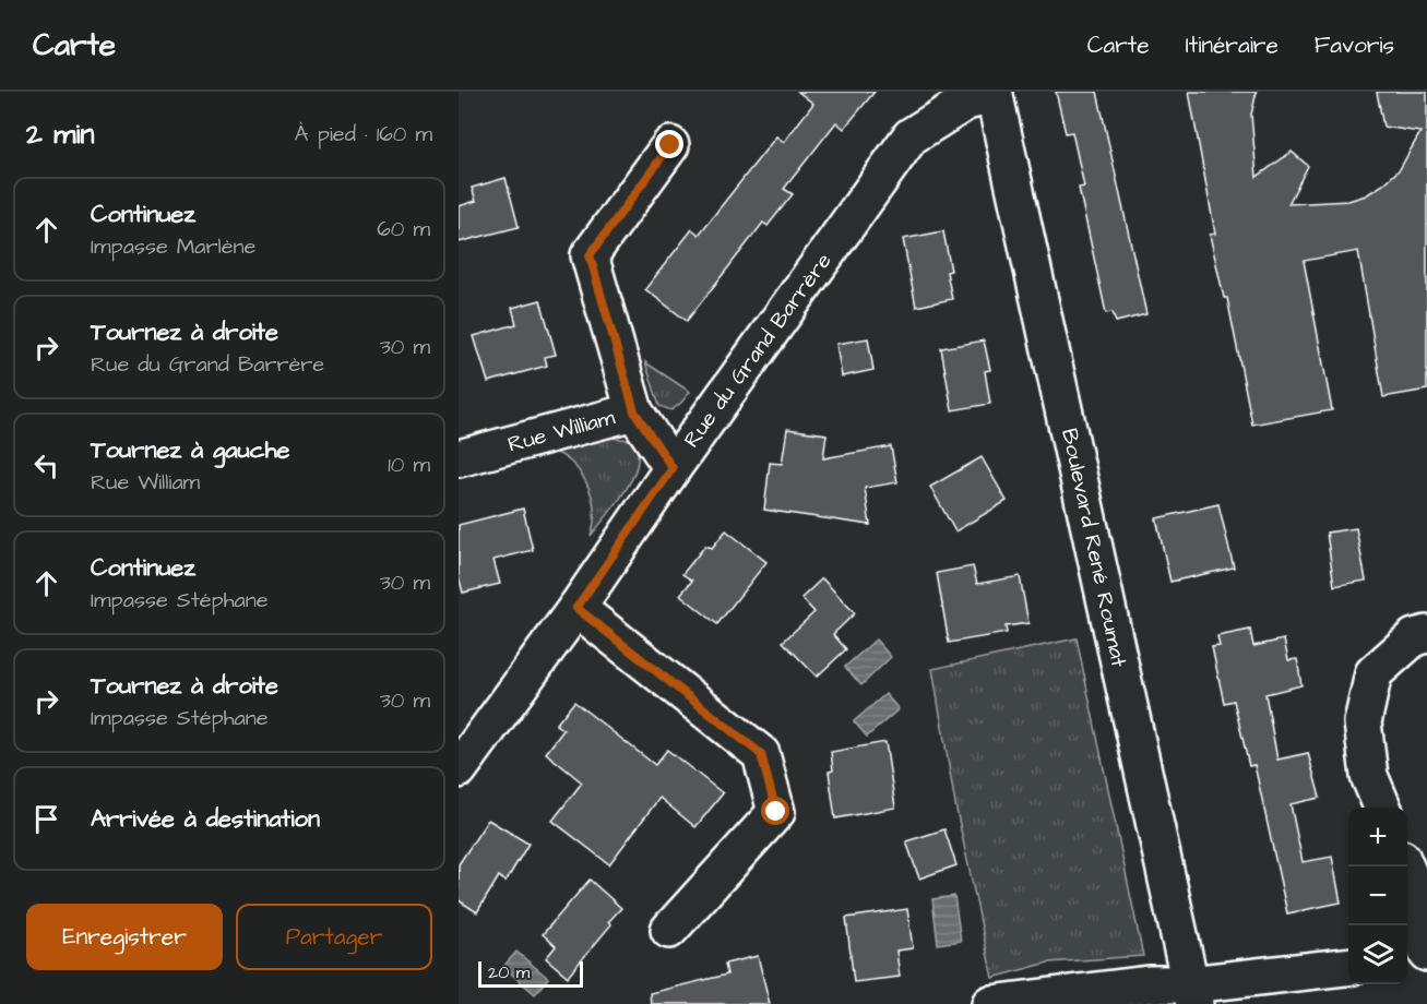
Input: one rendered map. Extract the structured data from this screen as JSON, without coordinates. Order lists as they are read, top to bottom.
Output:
{
  "streets": {
    "street": ["Rue du Grand Barrère", "Rue William", "Boulevard René Roumat"]
  },
  "crossings": [
    ["Rue du Grand Barrère", "Rue William"],
    ["Rue du Grand Barrère", "Boulevard René Roumat"]
  ],
  "scale_bar": "20 m",
  "page": {
    "header": "Carte",
    "nav": ["Carte", "Itinéraire", "Favoris"],
    "heading": ["2 min", "À pied · 160 m"],
    "list": [
      ["Continuez", "Impasse Marlène", "60 m"],
      ["Tournez à droite", "Rue du Grand Barrère", "30 m"],
      ["Tournez à gauche", "Rue William", "10 m"],
      ["Continuez", "Impasse Stéphane", "30 m"],
      ["Tournez à droite", "Impasse Stéphane", "30 m"],
      "Arrivée à destination"
    ],
    "map_buttons": ["+", "−"],
    "buttons": ["Enregistrer", "Partager"],
    "scale": "20 m"
  }
}
